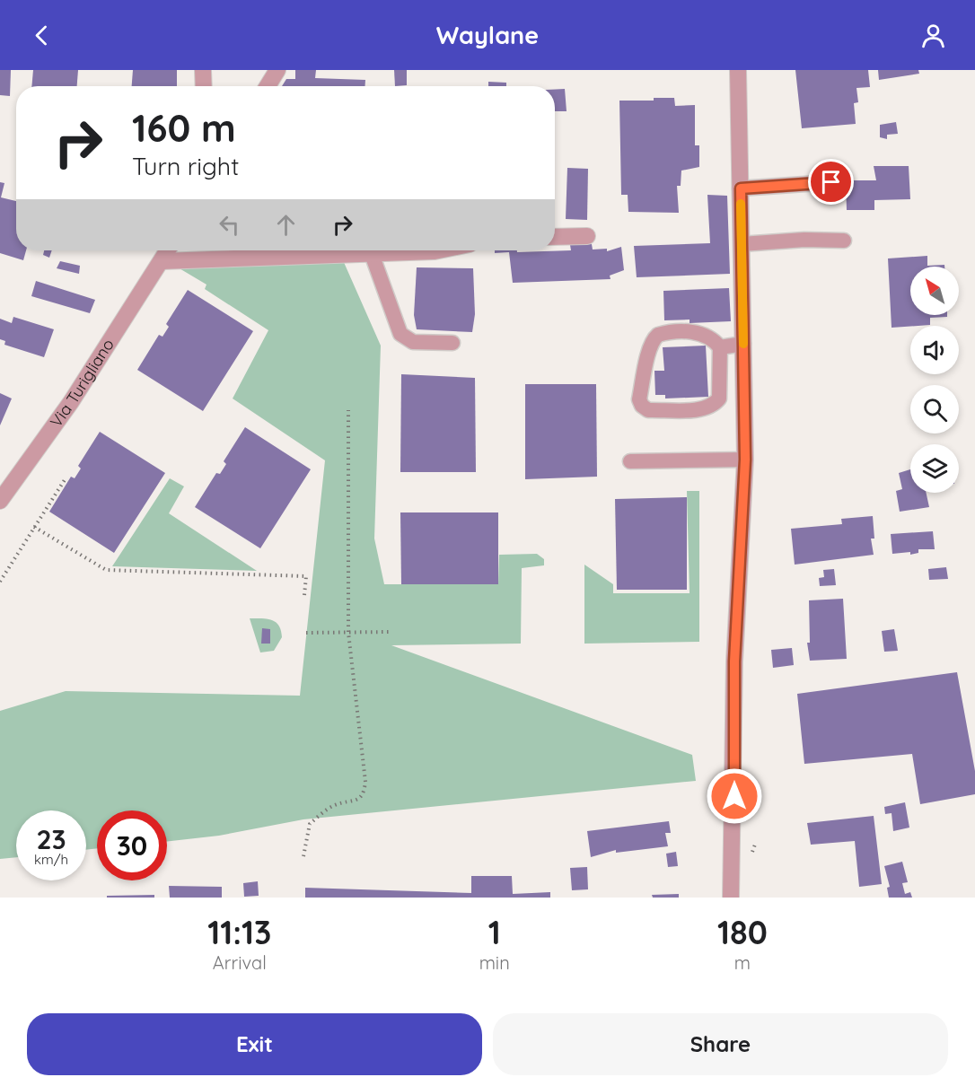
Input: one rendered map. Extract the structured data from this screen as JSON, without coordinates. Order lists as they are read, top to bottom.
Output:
{
  "streets": {
    "street": ["Via Turigliano"]
  },
  "north": "top left",
  "page": {
    "header": "Waylane",
    "turn": ["160 m", "Turn right"],
    "speed": "23 km/h",
    "limit": "30",
    "eta": [
      "11:13",
      "Arrival",
      "1",
      "min",
      "180",
      "m"
    ],
    "buttons": ["Exit", "Share"]
  }
}
